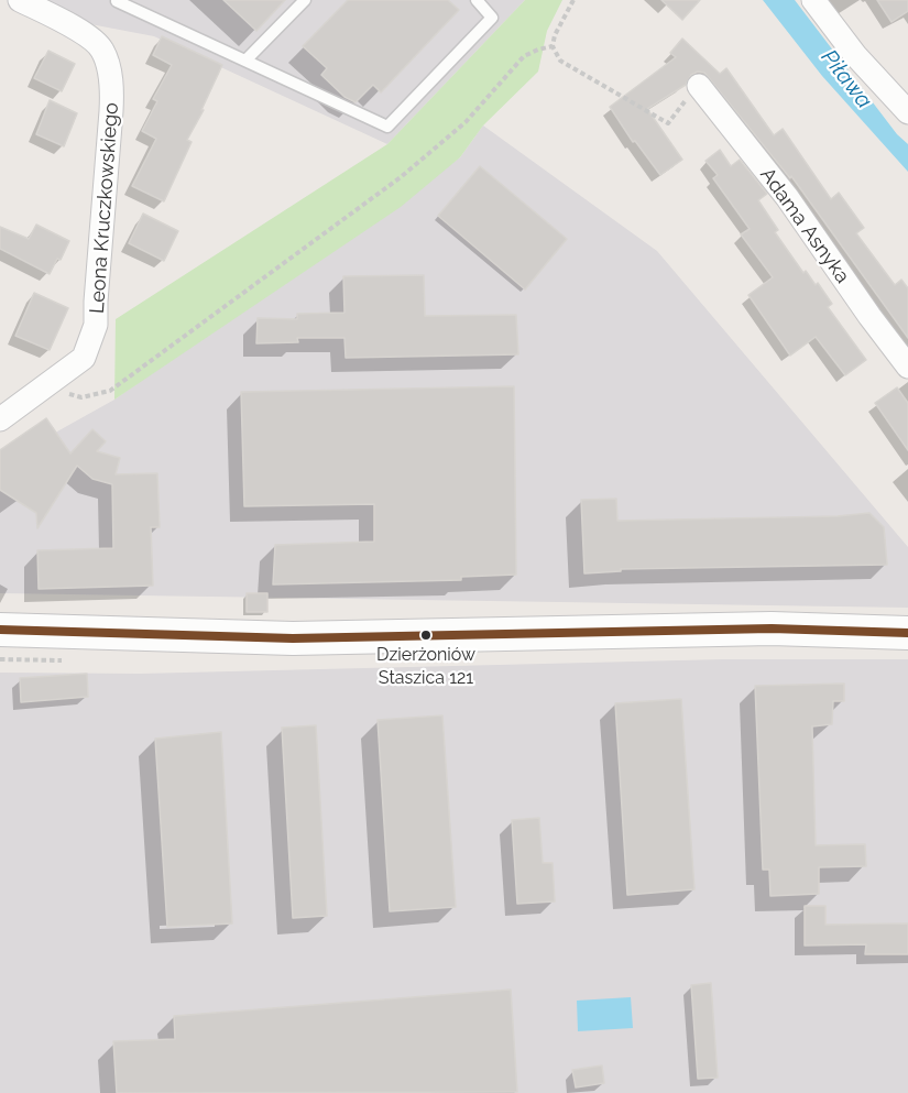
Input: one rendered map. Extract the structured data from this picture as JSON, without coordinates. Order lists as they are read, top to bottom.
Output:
{
  "streets": {
    "street": ["Leona Kruczkowskiego", "Adama Asnyka"]
  },
  "water": ["Piława"],
  "places": ["Dzierżoniów Staszica 121"]
}
